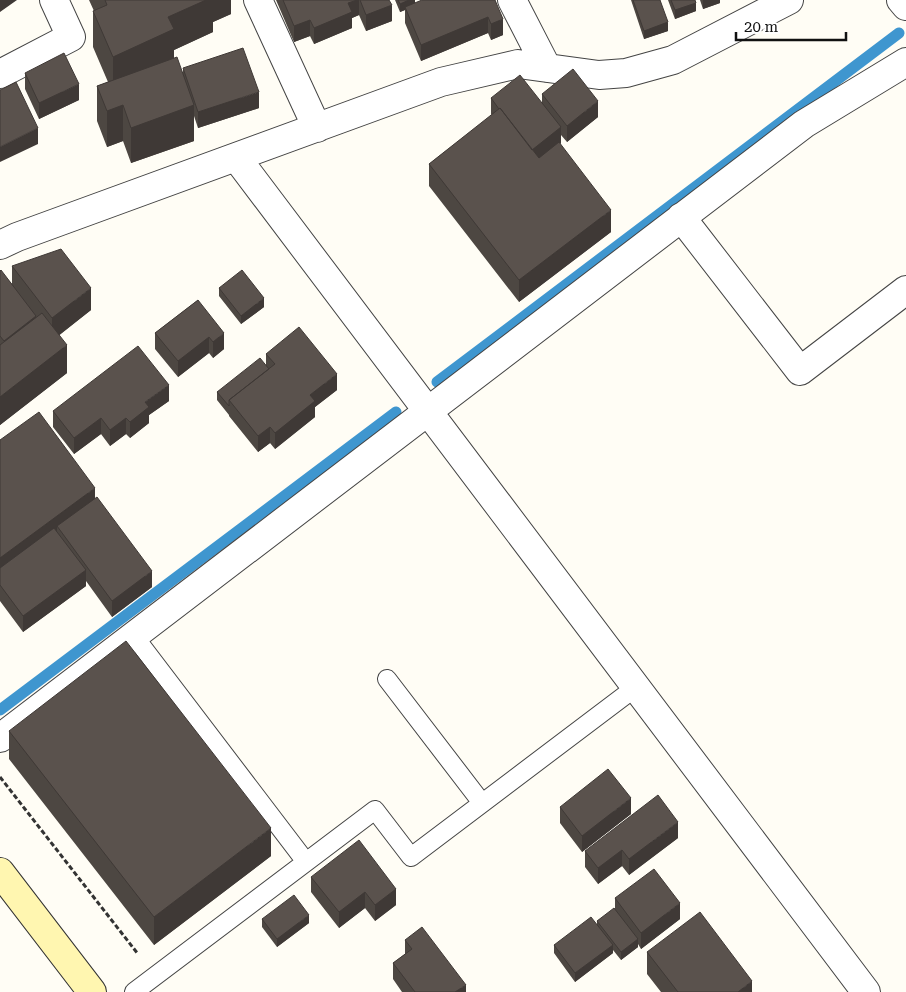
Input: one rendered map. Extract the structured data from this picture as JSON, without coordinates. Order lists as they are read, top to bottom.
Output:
{
  "scale_bar": "20 m"
}
